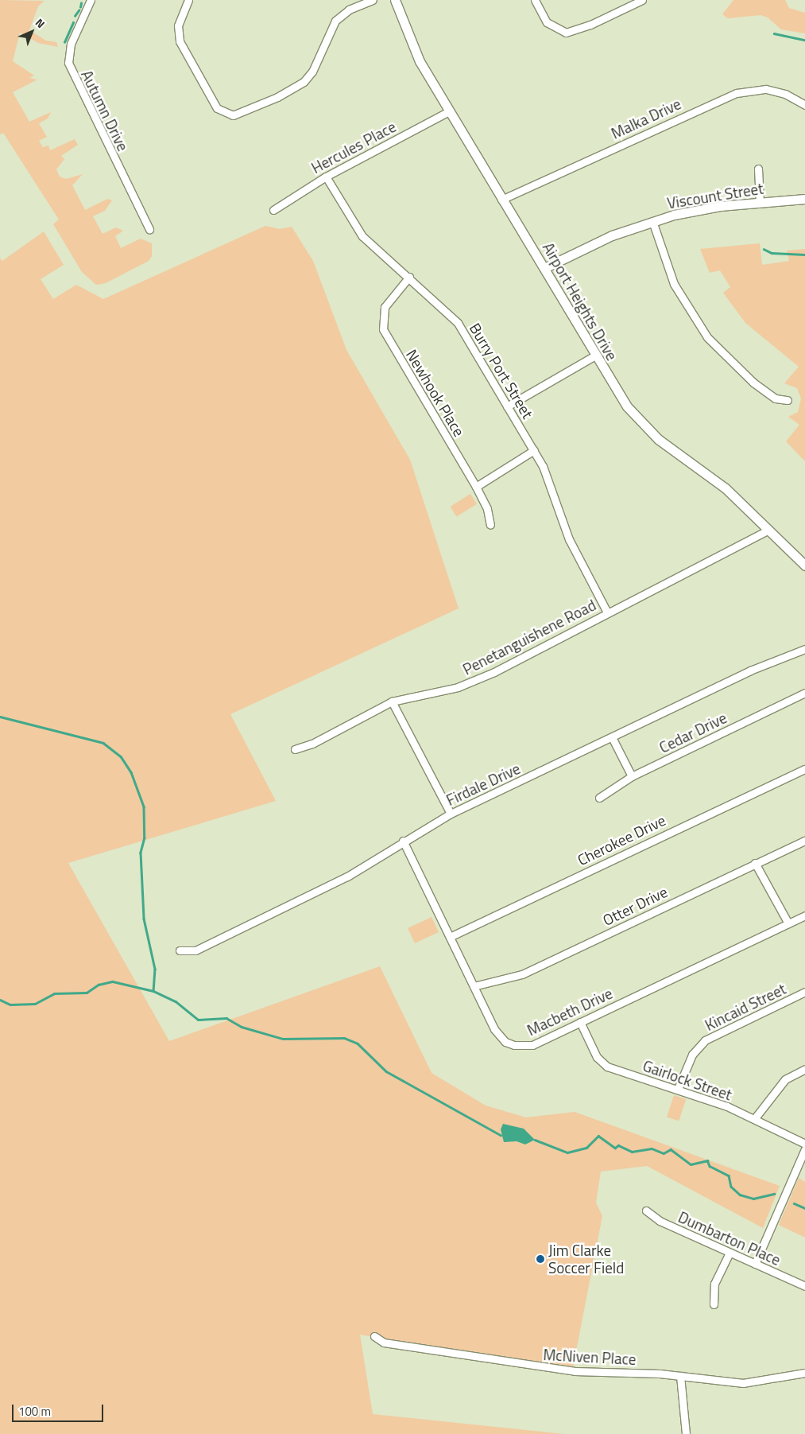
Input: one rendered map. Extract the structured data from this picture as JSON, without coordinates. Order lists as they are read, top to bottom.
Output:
{
  "streets": {
    "street": [
      "Autumn Drive",
      "Malka Drive",
      "Hercules Place",
      "Viscount Street",
      "Airport Heights Drive",
      "Burry Port Street",
      "Newhook Place",
      "Penetanguishene Road",
      "Cedar Drive",
      "Firdale Drive",
      "Cherokee Drive",
      "Otter Drive",
      "Kincaid Street",
      "Macbeth Drive",
      "Gairlock Street",
      "Dumbarton Place",
      "McNiven Place"
    ]
  },
  "crossings": [
    ["Malka Drive", "Airport Heights Drive"],
    ["Hercules Place", "Airport Heights Drive"],
    ["Hercules Place", "Burry Port Street"],
    ["Viscount Street", "Airport Heights Drive"],
    ["Airport Heights Drive", "Penetanguishene Road"],
    ["Burry Port Street", "Newhook Place"],
    ["Burry Port Street", "Penetanguishene Road"],
    ["Firdale Drive", "Macbeth Drive"],
    ["Cherokee Drive", "Macbeth Drive"],
    ["Otter Drive", "Macbeth Drive"],
    ["Kincaid Street", "Gairlock Street"],
    ["Macbeth Drive", "Gairlock Street"]
  ],
  "places": ["Jim Clarke Soccer Field"],
  "scale_bar": "100 m",
  "north": "top right"
}
